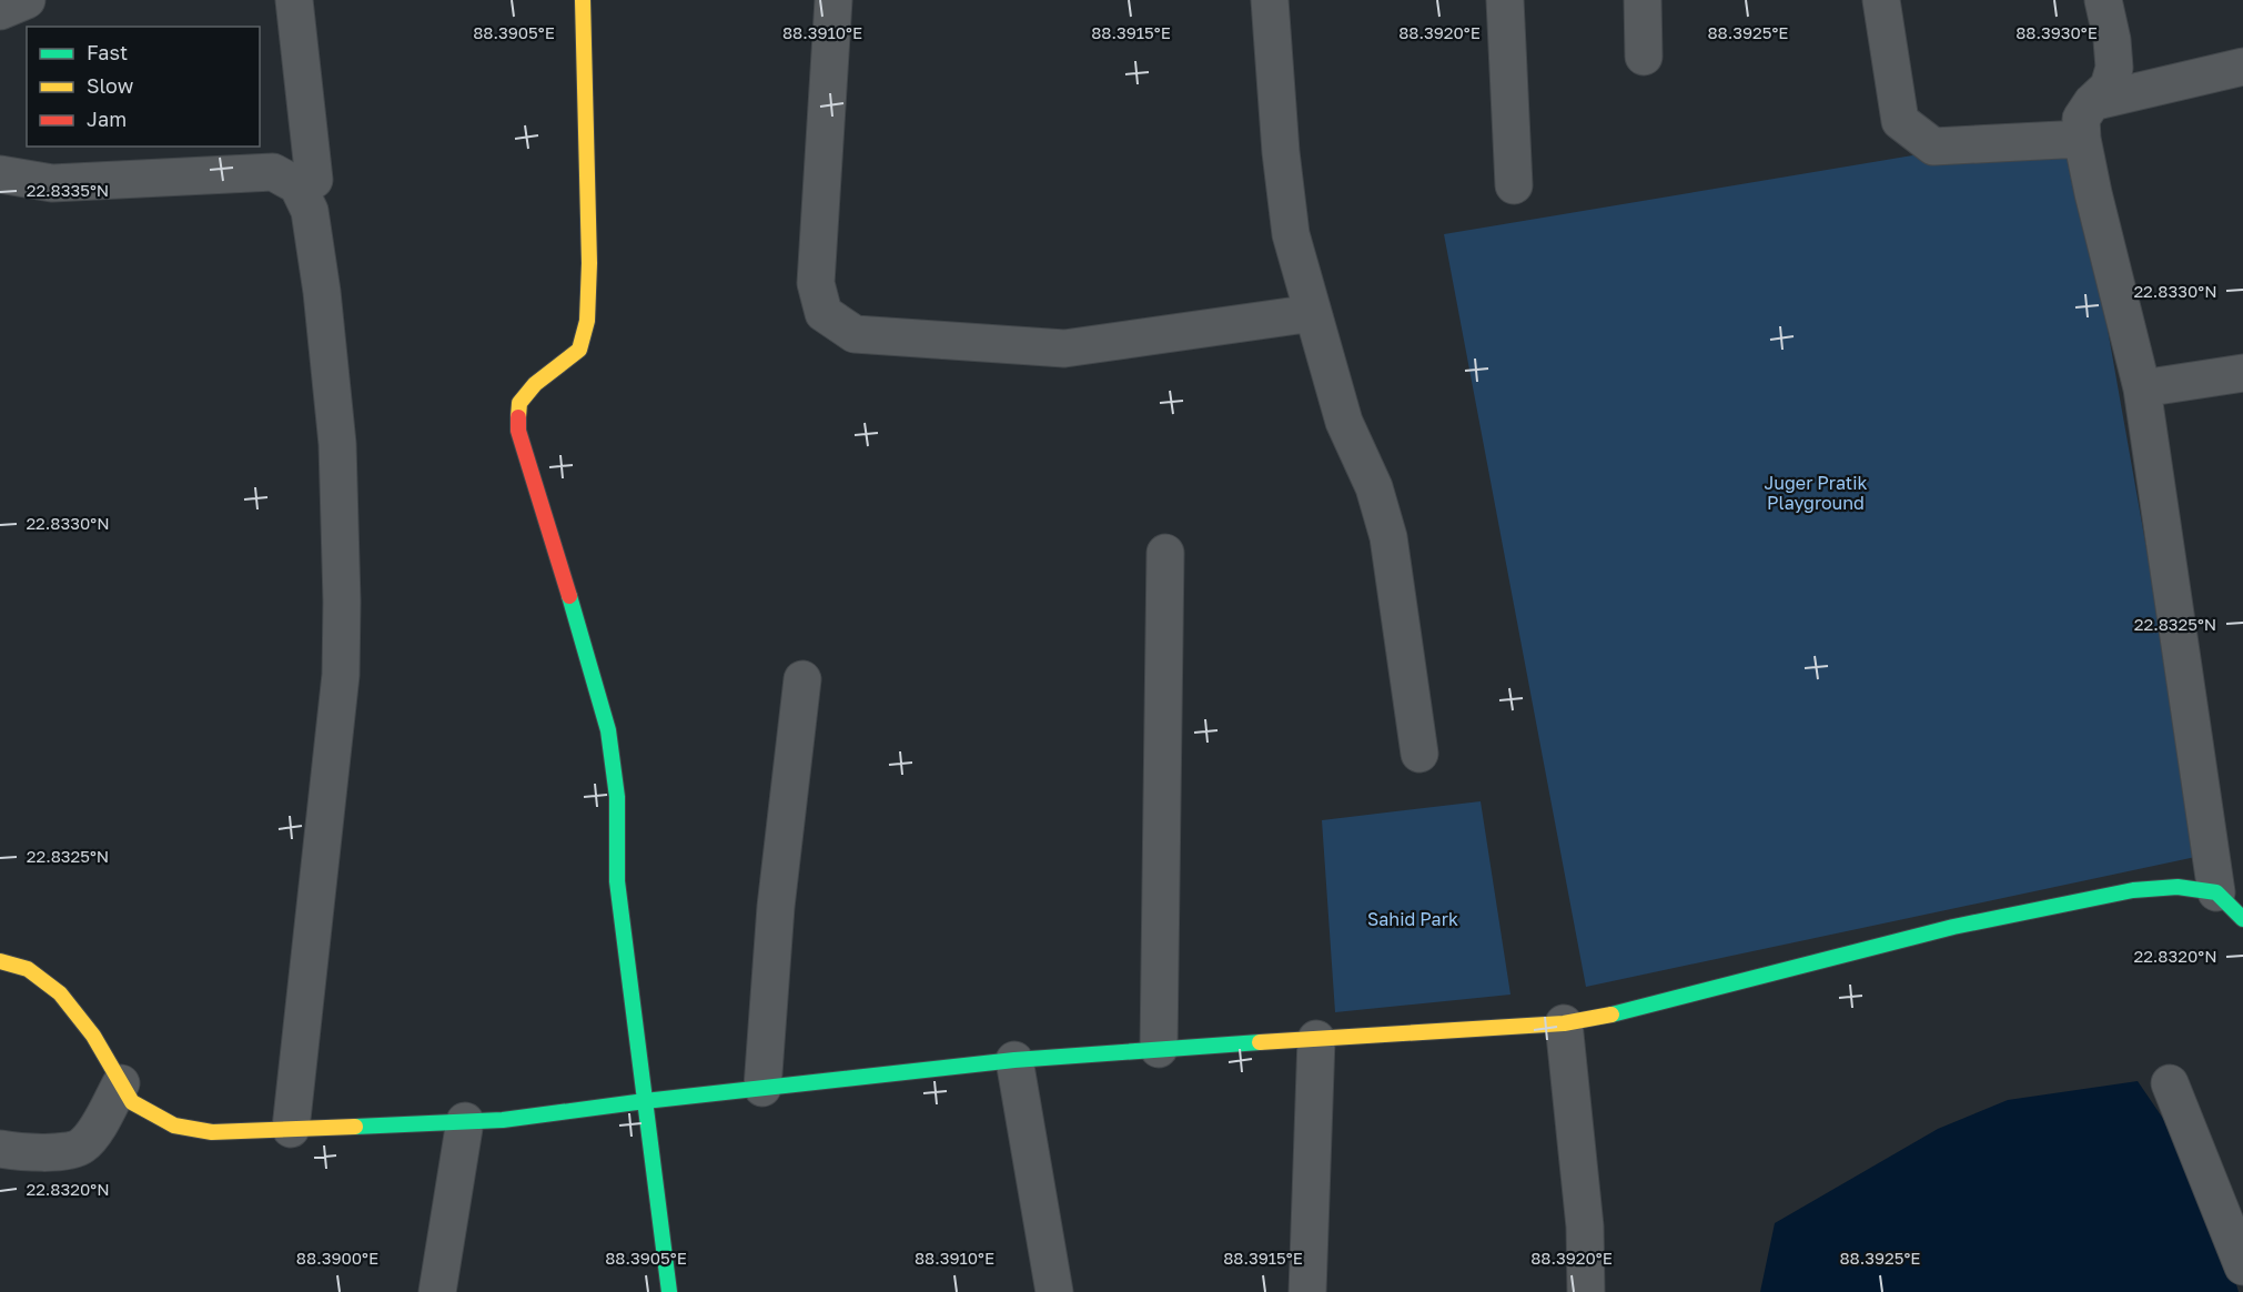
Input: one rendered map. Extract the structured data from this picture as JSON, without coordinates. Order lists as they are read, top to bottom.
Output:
{
  "parks": ["Juger Pratik Playground", "Sahid Park"],
  "legend": ["Fast", "Slow", "Jam"],
  "coordinates": [
    "88.3905°E",
    "88.3910°E",
    "88.3915°E",
    "88.3920°E",
    "88.3925°E",
    "88.3930°E",
    "22.8335°N",
    "22.8330°N",
    "22.8325°N",
    "22.8320°N",
    "88.3900°E"
  ]
}
